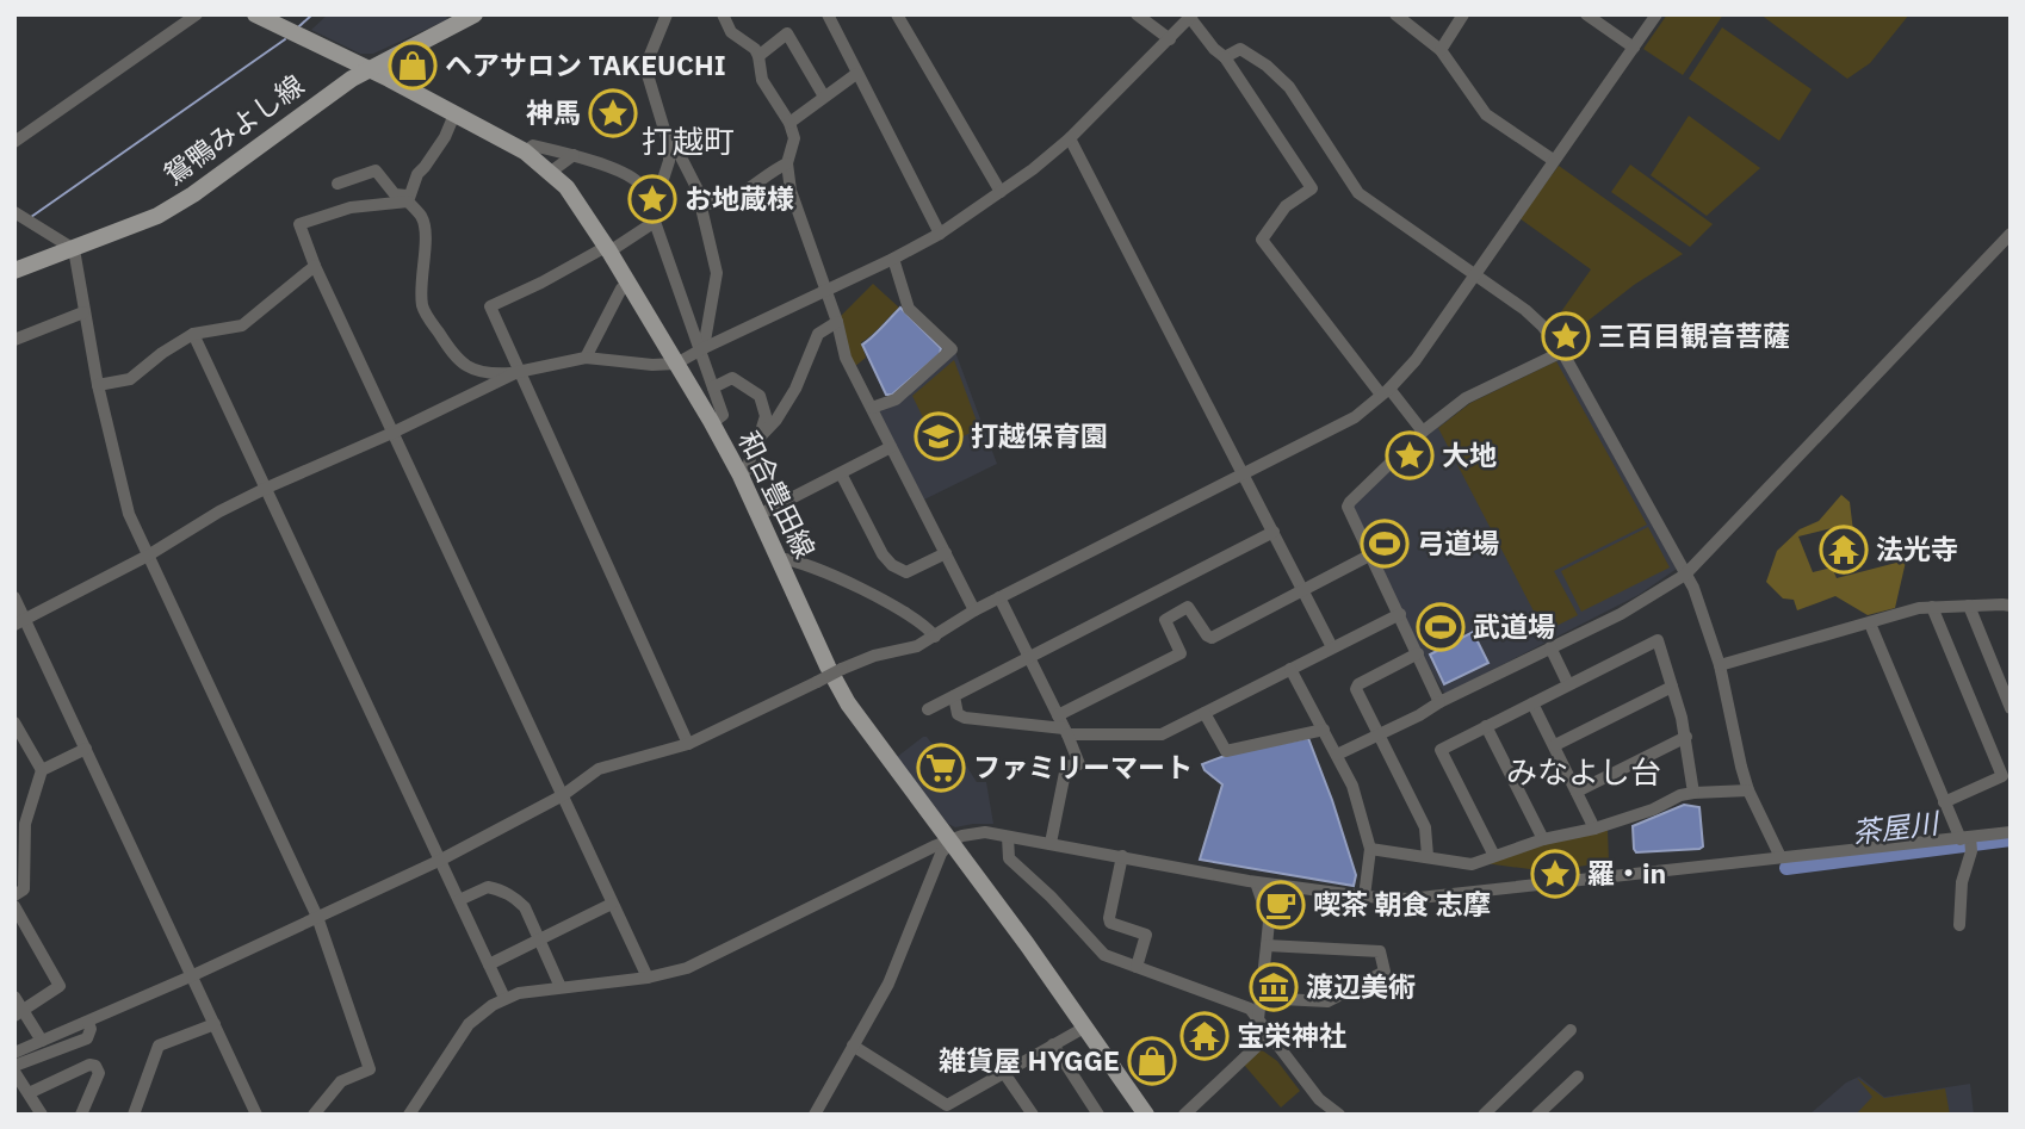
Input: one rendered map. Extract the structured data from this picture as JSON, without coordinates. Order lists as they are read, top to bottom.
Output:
{
  "streets": {
    "main road": ["鴛鴨みよし線", "和合豊田線"]
  },
  "crossings": [
    ["鴛鴨みよし線", "和合豊田線"]
  ],
  "districts": ["打越町", "みなよし台"],
  "water": ["茶屋川"],
  "places": {
    "shop": ["ヘアサロン TAKEUCHI", "雑貨屋 HYGGE"],
    "place": [
      "神馬",
      "お地蔵様",
      "三百目観音菩薩",
      "大地",
      "羅・in"
    ],
    "school or university": ["打越保育園"],
    "sports": ["弓道場", "武道場"],
    "temple": ["法光寺", "宝栄神社"],
    "supermarket": ["ファミリーマート"],
    "cafe": ["喫茶 朝食 志摩"],
    "museum": ["渡辺美術"]
  }
}
